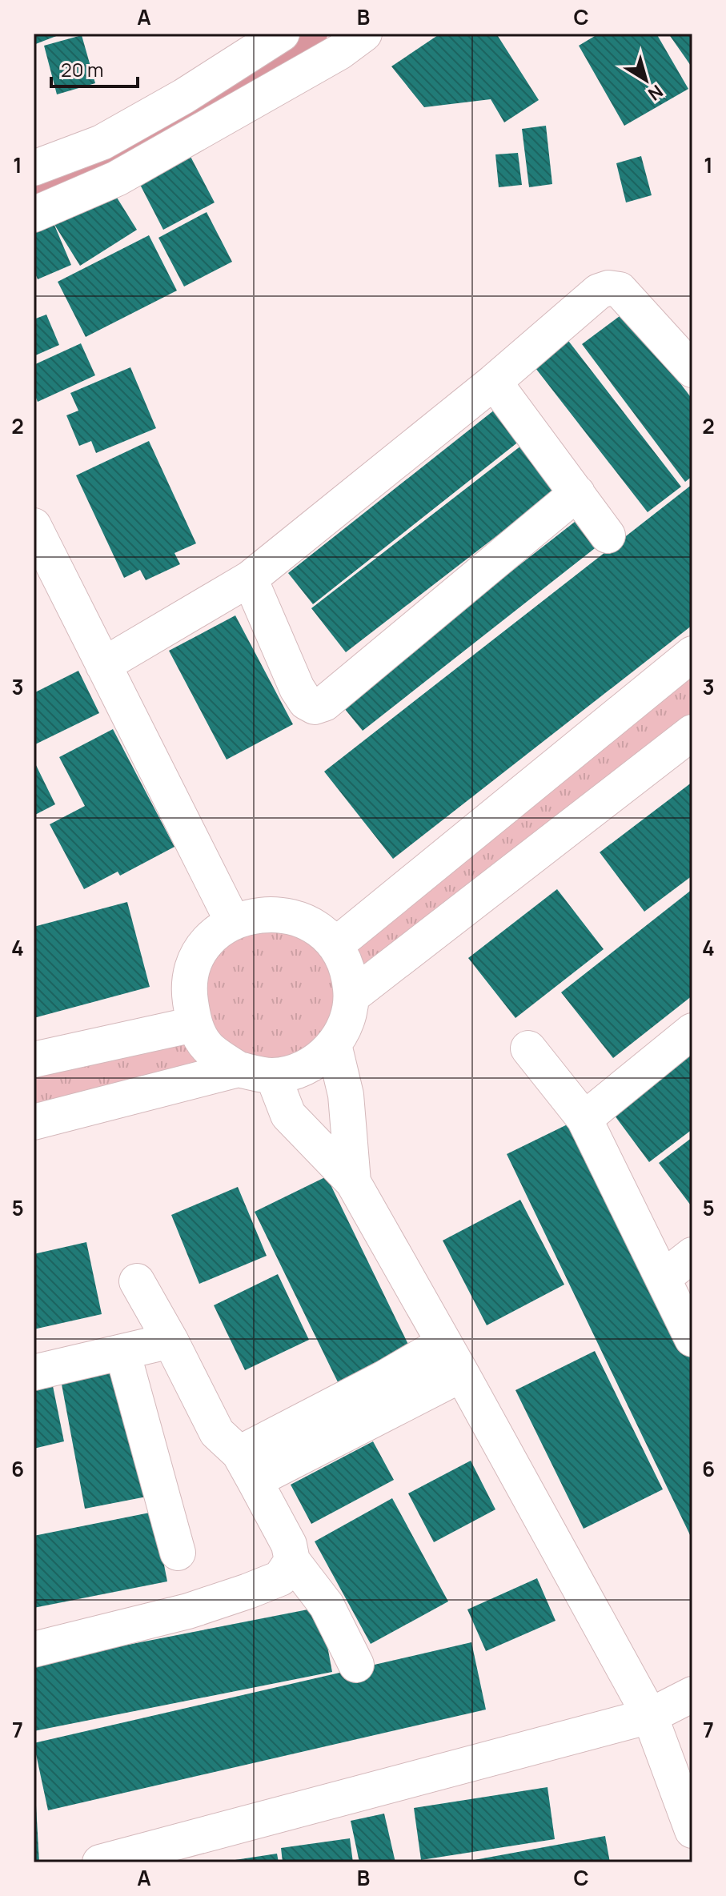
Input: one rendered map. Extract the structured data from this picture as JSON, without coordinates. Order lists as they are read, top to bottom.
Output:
{
  "scale_bar": "20 m",
  "north": "bottom right",
  "grid": {
    "columns": ["A", "B", "C"],
    "rows": [
      "1",
      "2",
      "3",
      "4",
      "5",
      "6",
      "7"
    ]
  }
}
